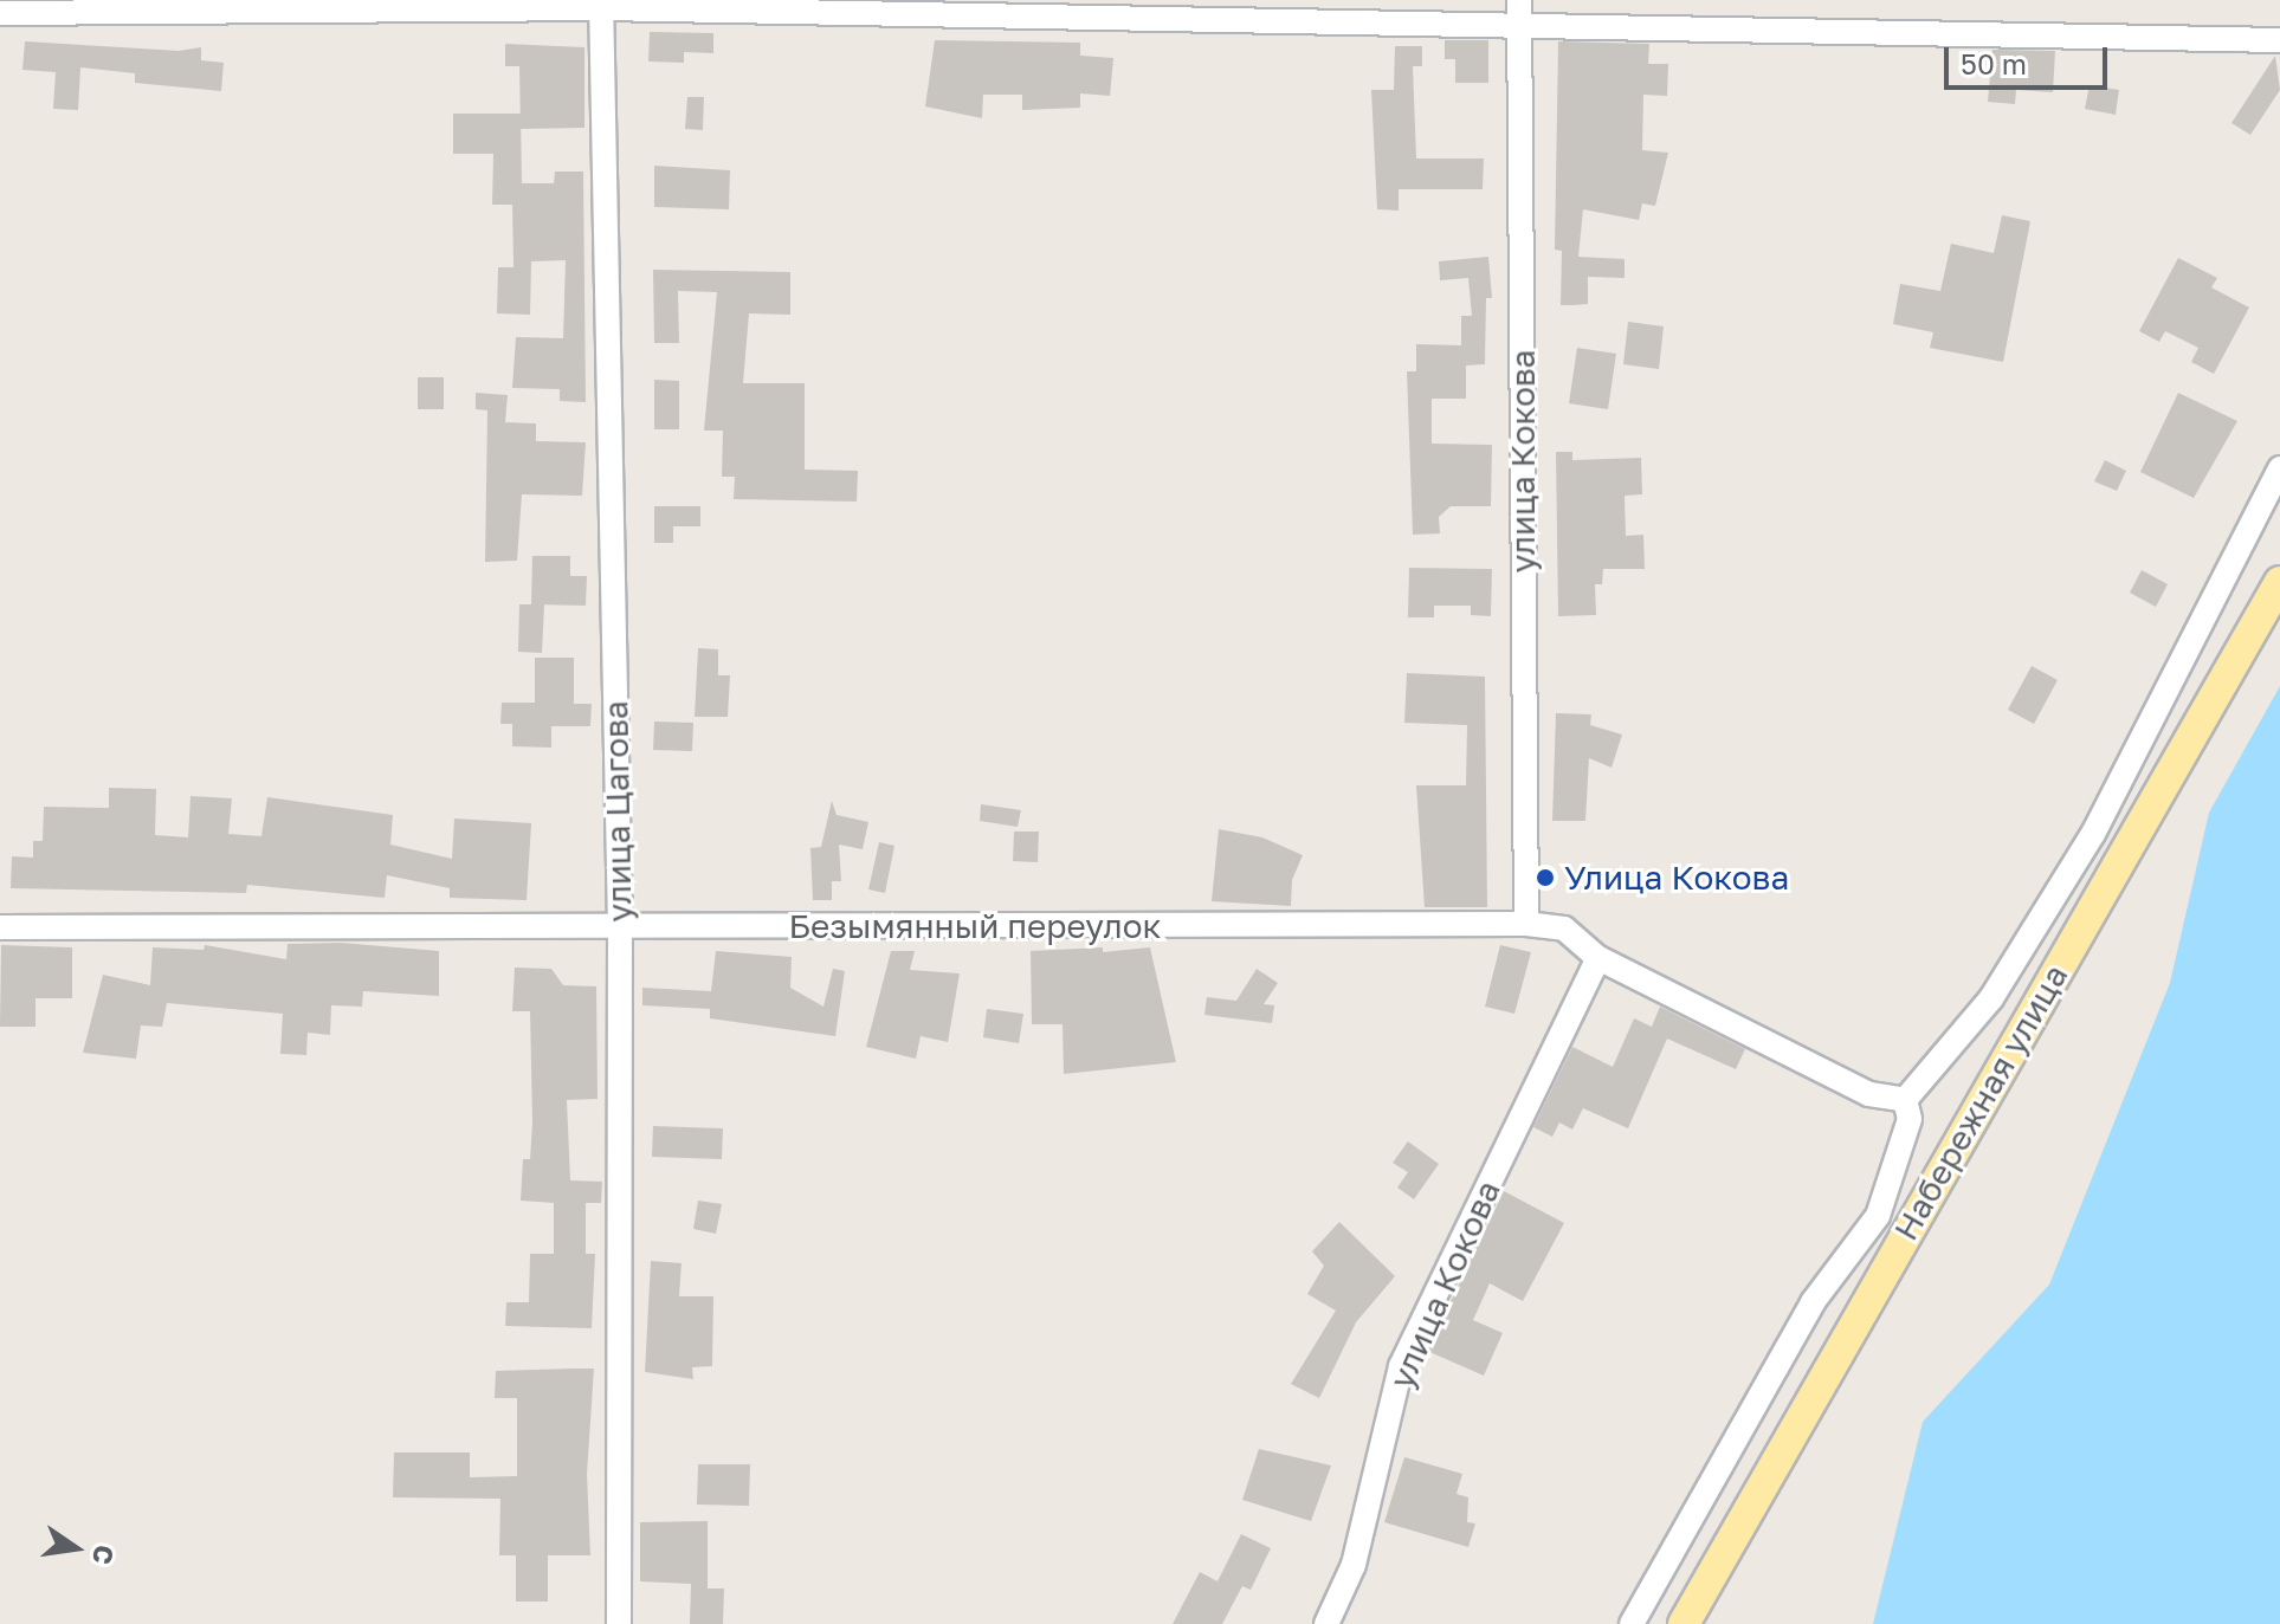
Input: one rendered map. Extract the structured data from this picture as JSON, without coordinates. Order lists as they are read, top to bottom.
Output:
{
  "streets": {
    "main road": ["Набережная улица"],
    "street": ["улица Кокова", "улица Цагова", "Безымянный переулок"]
  },
  "crossings": [
    ["улица Кокова", "Безымянный переулок"],
    ["улица Цагова", "Безымянный переулок"]
  ],
  "places": ["Улица Кокова"],
  "scale_bar": "50 m",
  "north": "right"
}
